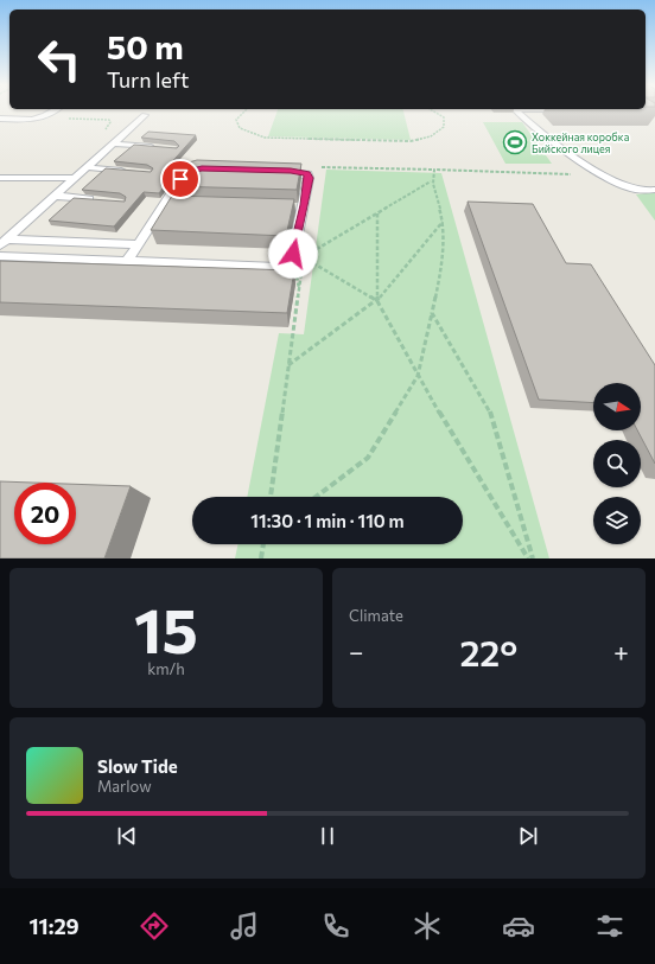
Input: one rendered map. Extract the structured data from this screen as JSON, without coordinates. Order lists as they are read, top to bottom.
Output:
{
  "places": {
    "sports": ["Хоккейная коробка Бийского лицея"]
  },
  "north": "right",
  "page": {
    "turn": ["50 m", "Turn left"],
    "limit": "20",
    "trip": "11:30 · 1 min · 110 m",
    "tile": [
      ["15", "km/h"],
      "Climate"
    ],
    "heat": ["−", "22°", "+"],
    "song": ["Slow Tide", "Marlow"],
    "tabs": "11:29"
  }
}
